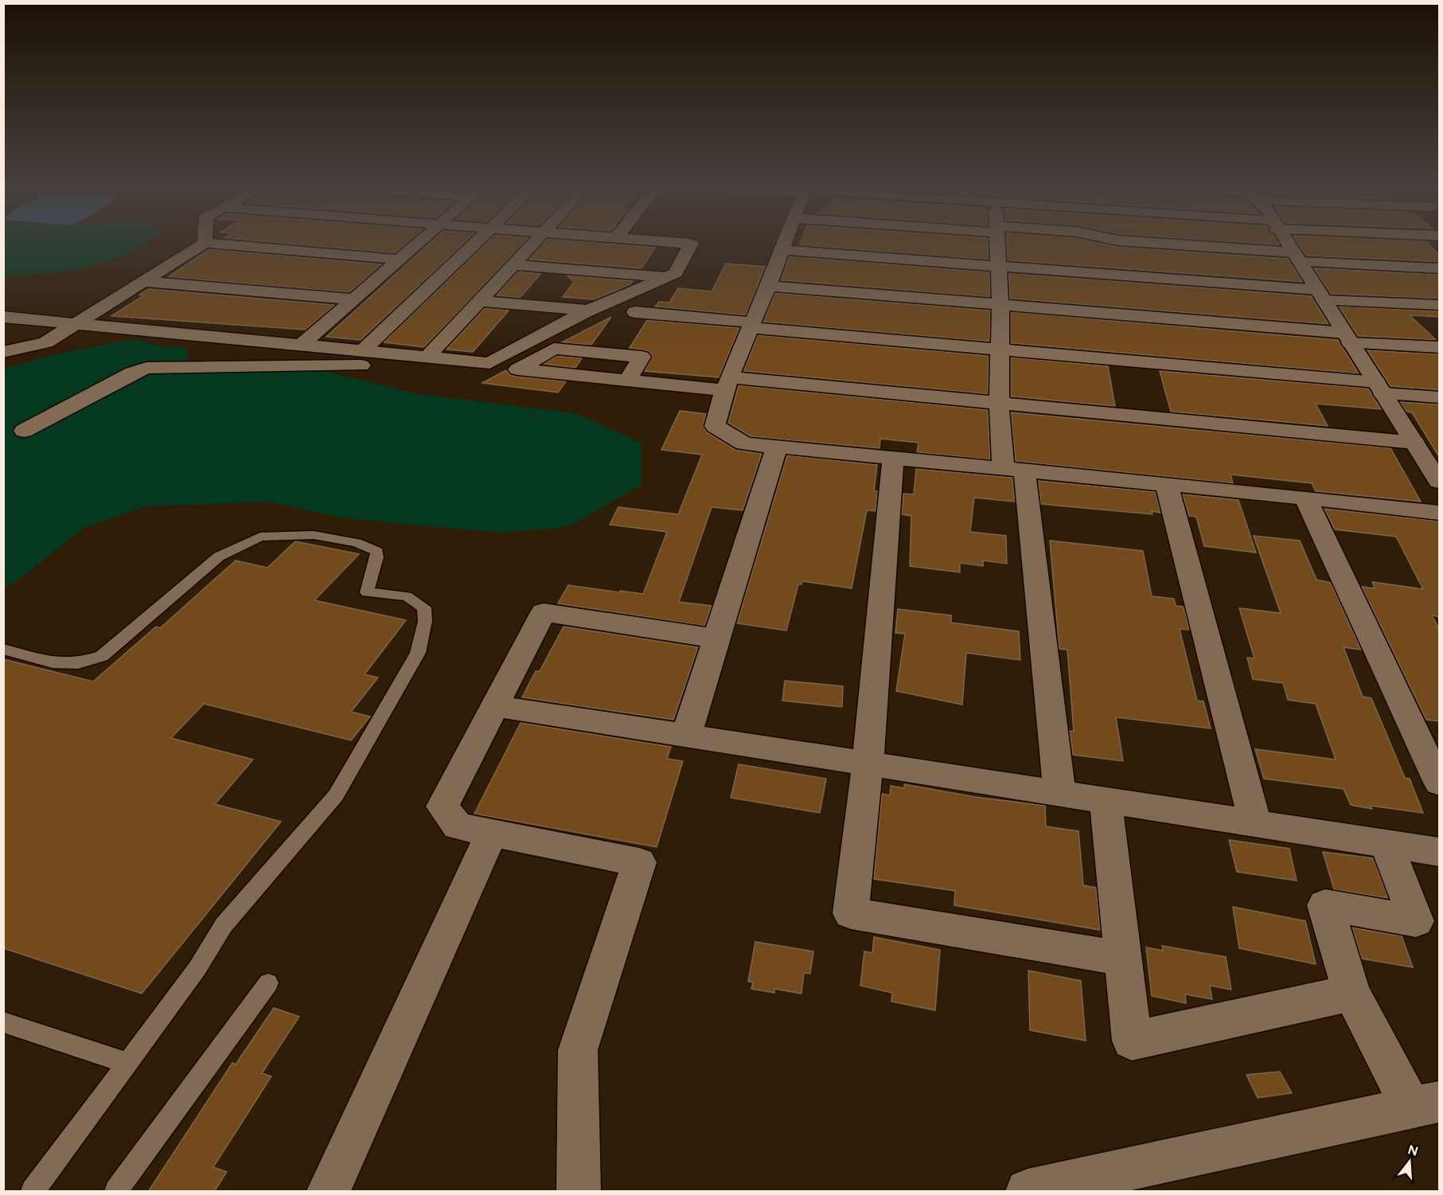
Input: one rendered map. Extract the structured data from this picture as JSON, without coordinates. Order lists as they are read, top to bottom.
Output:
{
  "north": "top"
}
